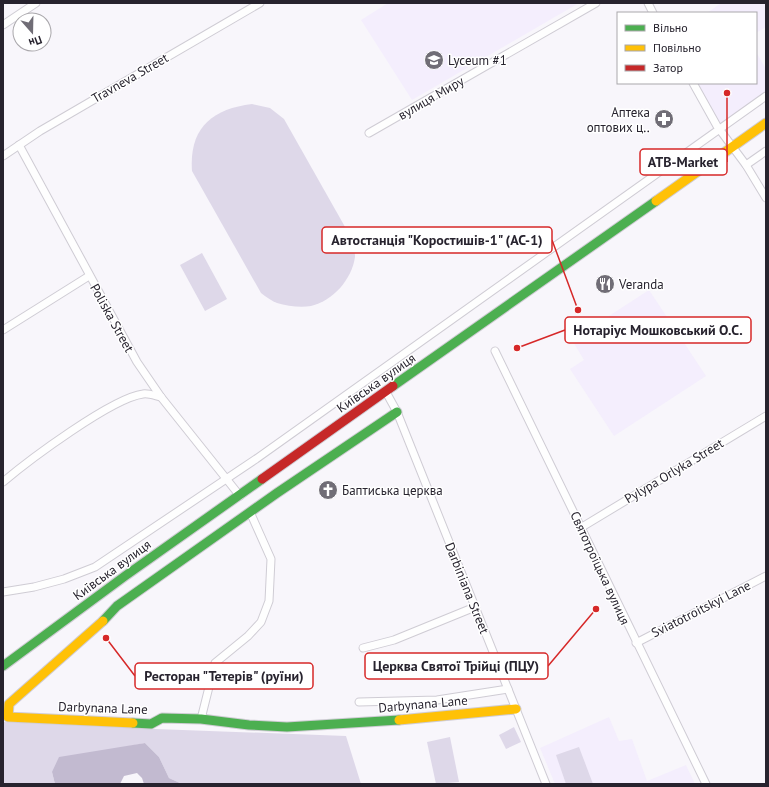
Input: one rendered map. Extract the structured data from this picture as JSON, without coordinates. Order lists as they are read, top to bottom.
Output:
{
  "streets": {
    "street": [
      "Travneva Street",
      "вулиця Миру",
      "Poliska Street",
      "Київська вулиця",
      "Pylypa Orlyka Street",
      "Святотроїцька вулиця",
      "Darbiniana Street",
      "Sviatotroitskyi Lane",
      "Darbynana Lane"
    ]
  },
  "crossings": [
    ["Travneva Street", "Poliska Street"],
    ["Poliska Street", "Київська вулиця"],
    ["Київська вулиця", "Darbiniana Street"],
    ["Pylypa Orlyka Street", "Святотроїцька вулиця"],
    ["Святотроїцька вулиця", "Sviatotroitskyi Lane"],
    ["Darbiniana Street", "Darbynana Lane"]
  ],
  "places": {
    "school or university": ["Lyceum #1"],
    "other": [
      "ATB-Market",
      "Автостанція \"Коростишів-1\" (АС-1)",
      "Нотаріус Мошковський О.С.",
      "Церква Святої Трійці (ПЦУ)",
      "Ресторан \"Тетерів\" (руїни)"
    ],
    "pharmacy": ["Аптека оптових ц‥"],
    "restaurant": ["Veranda"],
    "church": ["Баптиська церква"]
  },
  "legend": ["Вільно", "Повільно", "Затор"],
  "north": "bottom"
}
